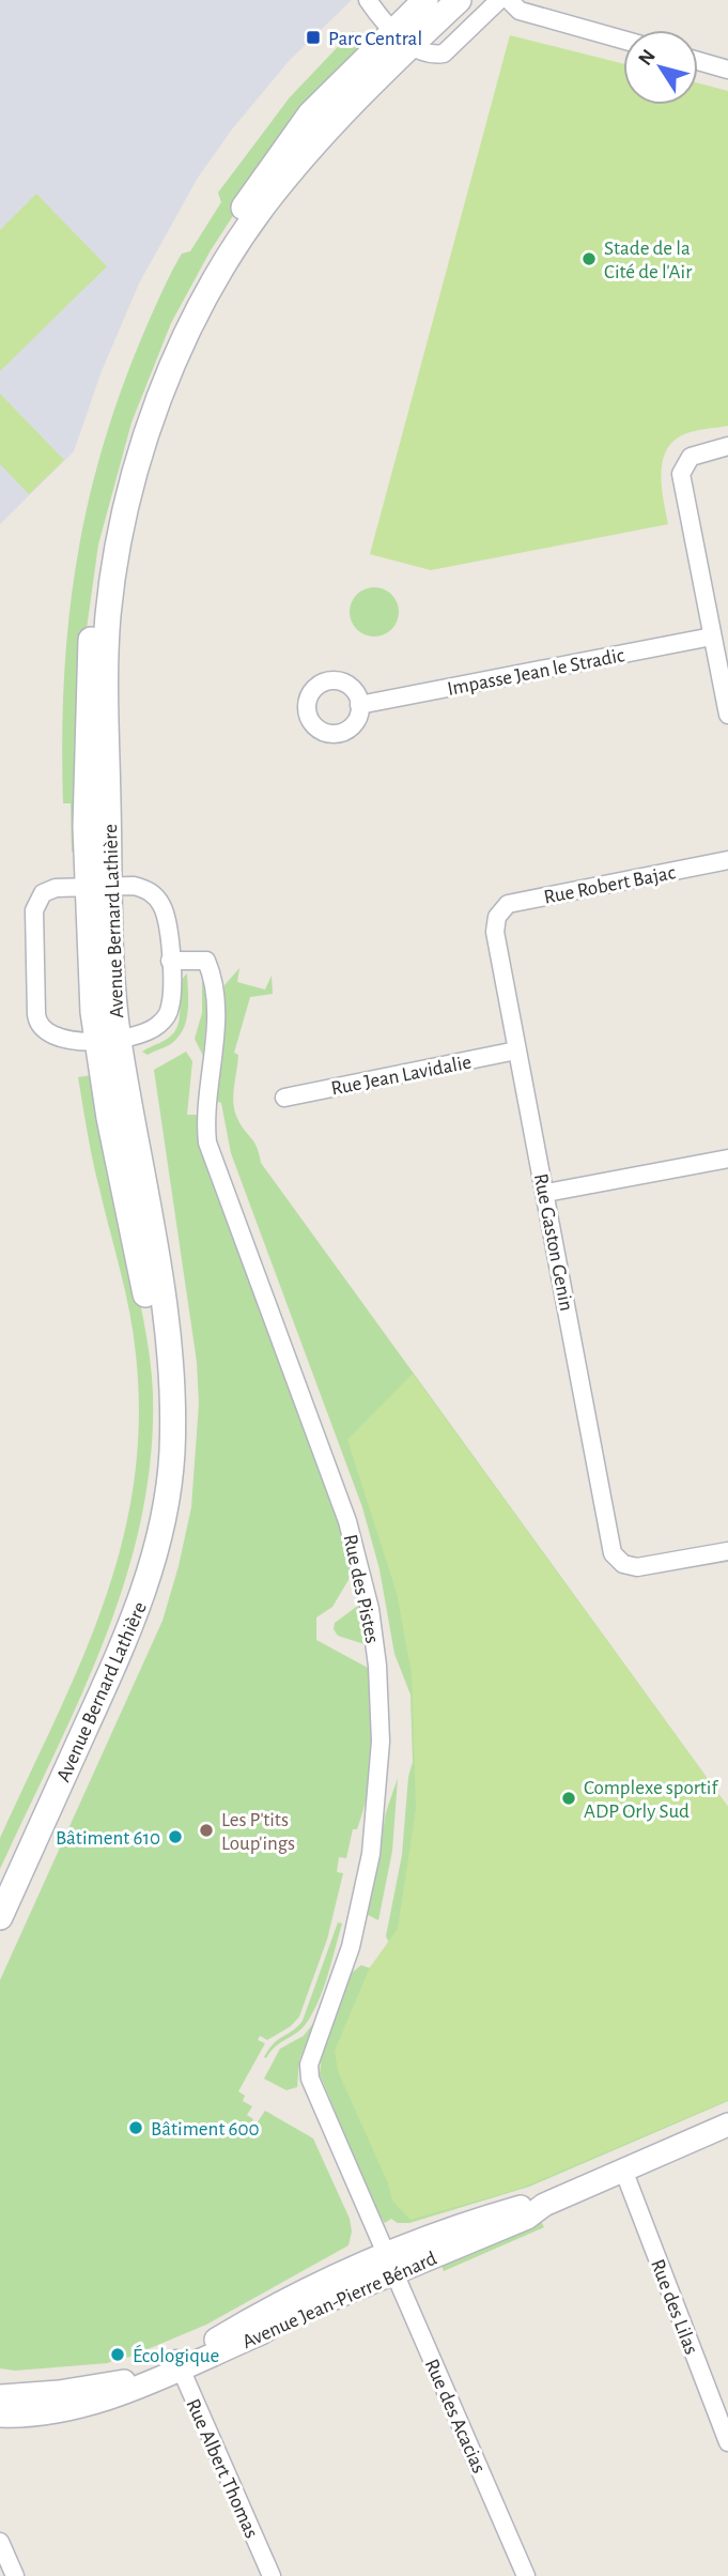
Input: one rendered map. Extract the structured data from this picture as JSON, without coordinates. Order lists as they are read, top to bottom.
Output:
{
  "streets": {
    "main road": ["Avenue Bernard Lathière"],
    "street": [
      "Impasse Jean le Stradic",
      "Rue Robert Bajac",
      "Rue Jean Lavidalie",
      "Rue Gaston Genin",
      "Rue des Pistes",
      "Avenue Jean-Pierre Bénard",
      "Rue des Lilas",
      "Rue des Acacias",
      "Rue Albert Thomas"
    ]
  },
  "crossings": [
    ["Rue Robert Bajac", "Rue Gaston Genin"],
    ["Rue Jean Lavidalie", "Rue Gaston Genin"],
    ["Rue des Pistes", "Avenue Jean-Pierre Bénard"],
    ["Rue des Pistes", "Rue des Acacias"],
    ["Avenue Jean-Pierre Bénard", "Rue des Lilas"],
    ["Avenue Jean-Pierre Bénard", "Rue des Acacias"],
    ["Avenue Jean-Pierre Bénard", "Rue Albert Thomas"]
  ],
  "places": {
    "transit": ["Parc Central"],
    "other": [
      "Stade de la Cité de l'Air",
      "Complexe sportif ADP Orly Sud",
      "Les P'tits Loup'ings",
      "Bâtiment 610",
      "Bâtiment 600",
      "Écologique"
    ]
  },
  "north": "top left"
}
